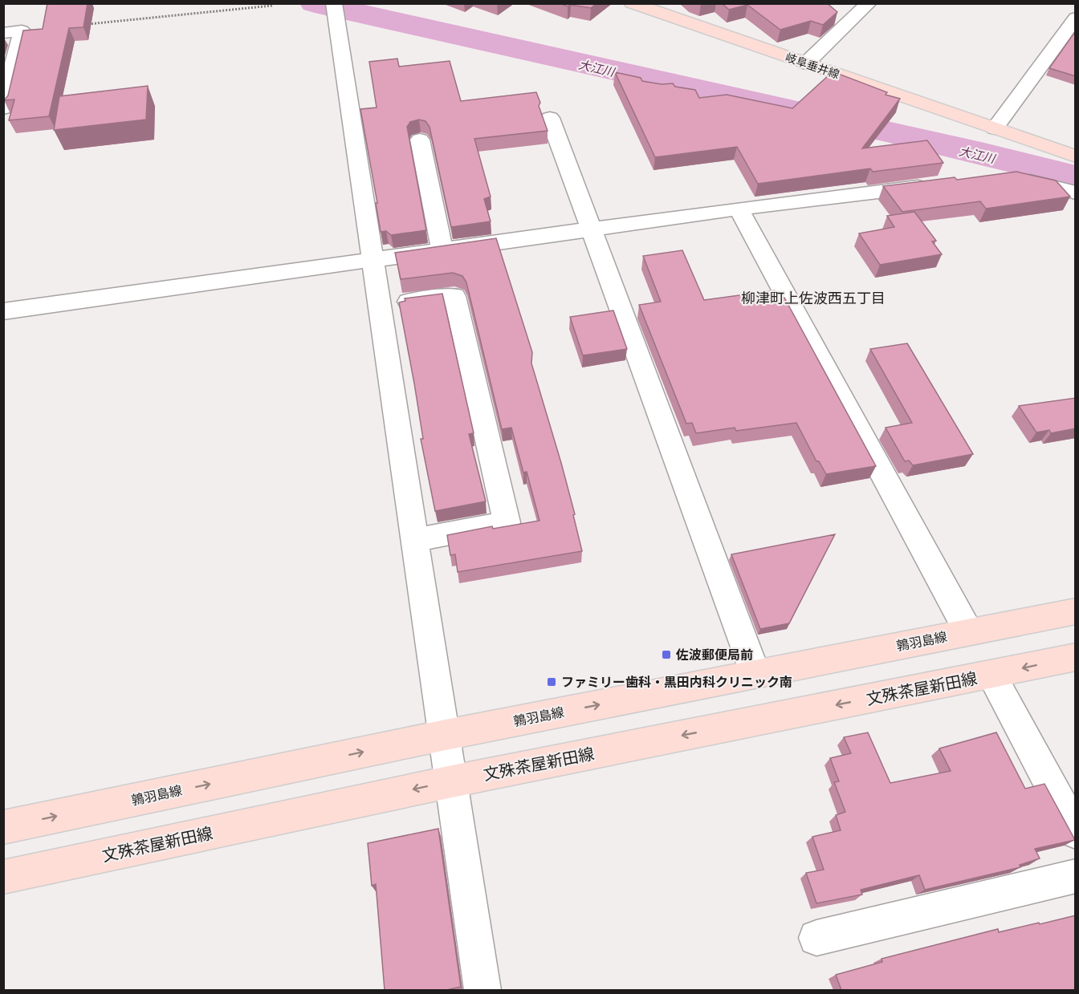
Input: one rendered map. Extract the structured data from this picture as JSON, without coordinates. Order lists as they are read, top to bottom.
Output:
{
  "streets": {
    "main road": ["岐阜垂井線", "鶉羽島線", "文殊茶屋新田線"]
  },
  "one_way": ["鶉羽島線", "文殊茶屋新田線"],
  "districts": ["柳津町上佐波西五丁目"],
  "water": ["大江川"],
  "places": {
    "transit": ["佐波郵便局前", "ファミリー歯科・黒田内科クリニック南"]
  }
}
